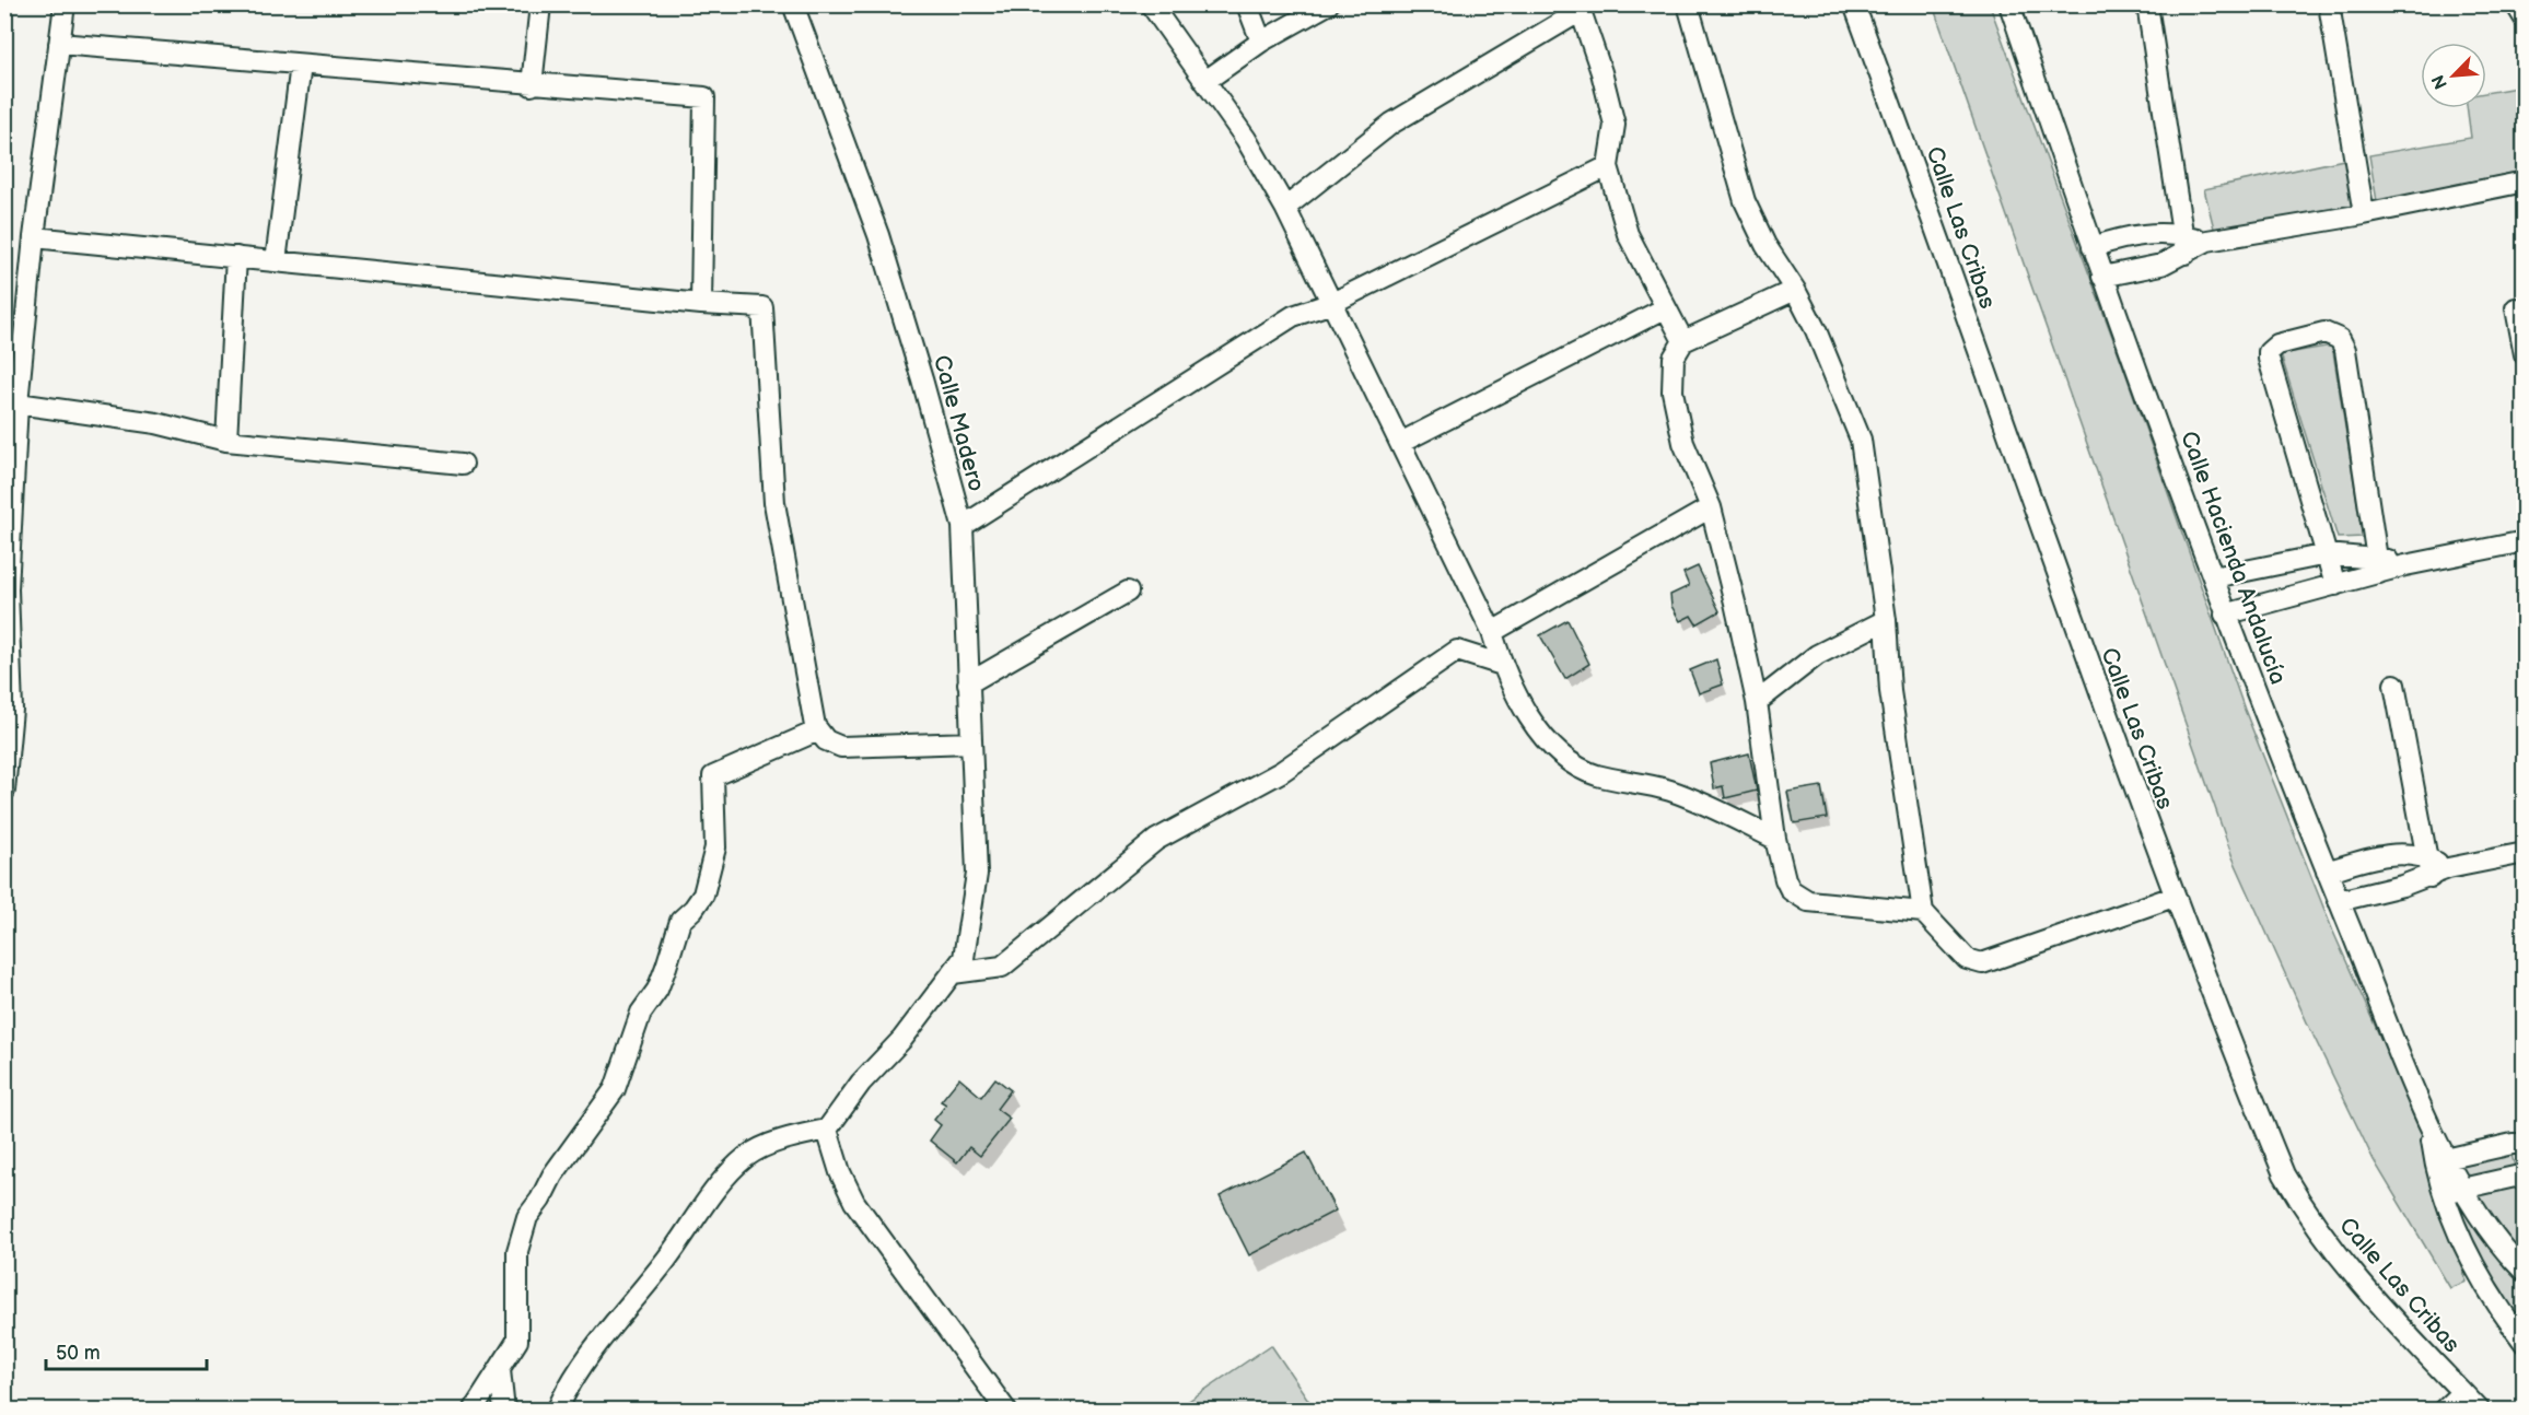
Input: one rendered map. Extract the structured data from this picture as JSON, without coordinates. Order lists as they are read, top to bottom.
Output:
{
  "streets": {
    "street": ["Calle Las Cribas", "Calle Madero", "Calle Hacienda Andalucía"]
  },
  "scale_bar": "50 m",
  "north": "bottom left"
}
